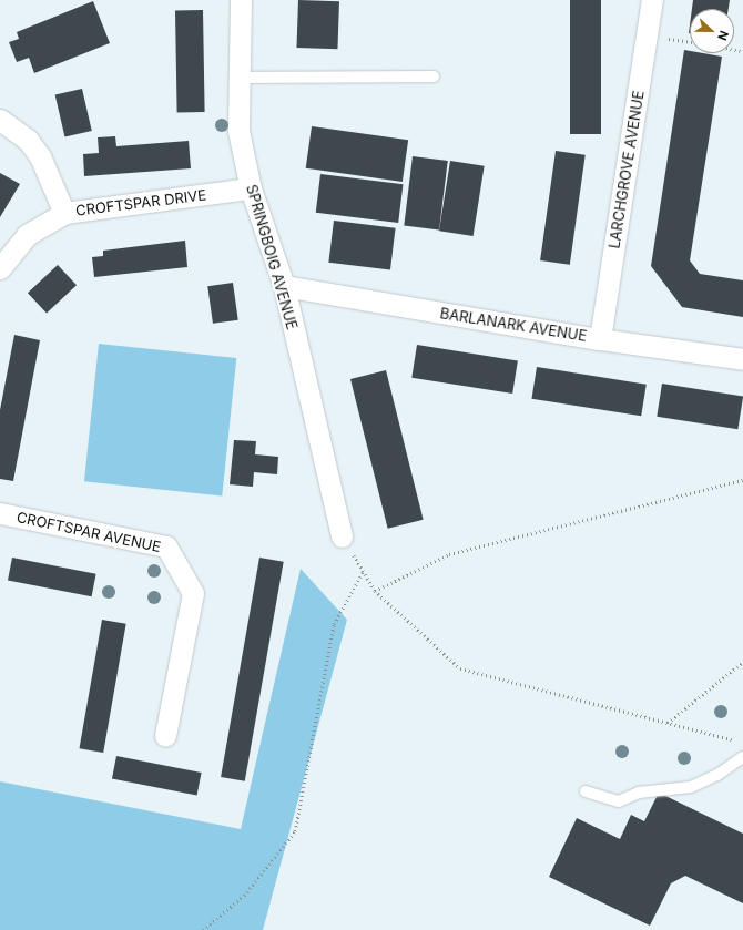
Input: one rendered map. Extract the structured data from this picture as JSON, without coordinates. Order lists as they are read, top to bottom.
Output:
{
  "streets": {
    "street": [
      "LARCHGROVE AVENUE",
      "CROFTSPAR DRIVE",
      "SPRINGBOIG AVENUE",
      "BARLANARK AVENUE",
      "CROFTSPAR AVENUE"
    ]
  },
  "crossings": [
    ["LARCHGROVE AVENUE", "BARLANARK AVENUE"],
    ["CROFTSPAR DRIVE", "SPRINGBOIG AVENUE"],
    ["SPRINGBOIG AVENUE", "BARLANARK AVENUE"]
  ],
  "north": "right"
}
